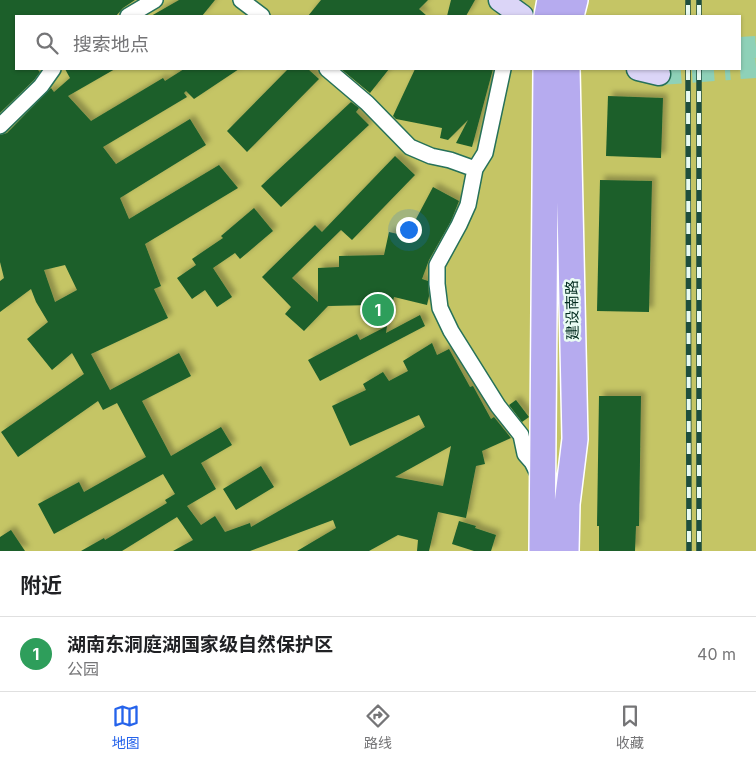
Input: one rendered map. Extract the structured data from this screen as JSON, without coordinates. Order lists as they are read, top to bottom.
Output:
{
  "streets": {
    "main road": ["建设南路"]
  },
  "page": {
    "search": "搜索地点",
    "pins": "1",
    "heading": "附近",
    "list": [
      {
        "mark": "1",
        "name": "湖南东洞庭湖国家级自然保护区",
        "note": "公园",
        "value": "40 m"
      }
    ],
    "nav": ["地图", "路线", "收藏"]
  }
}
